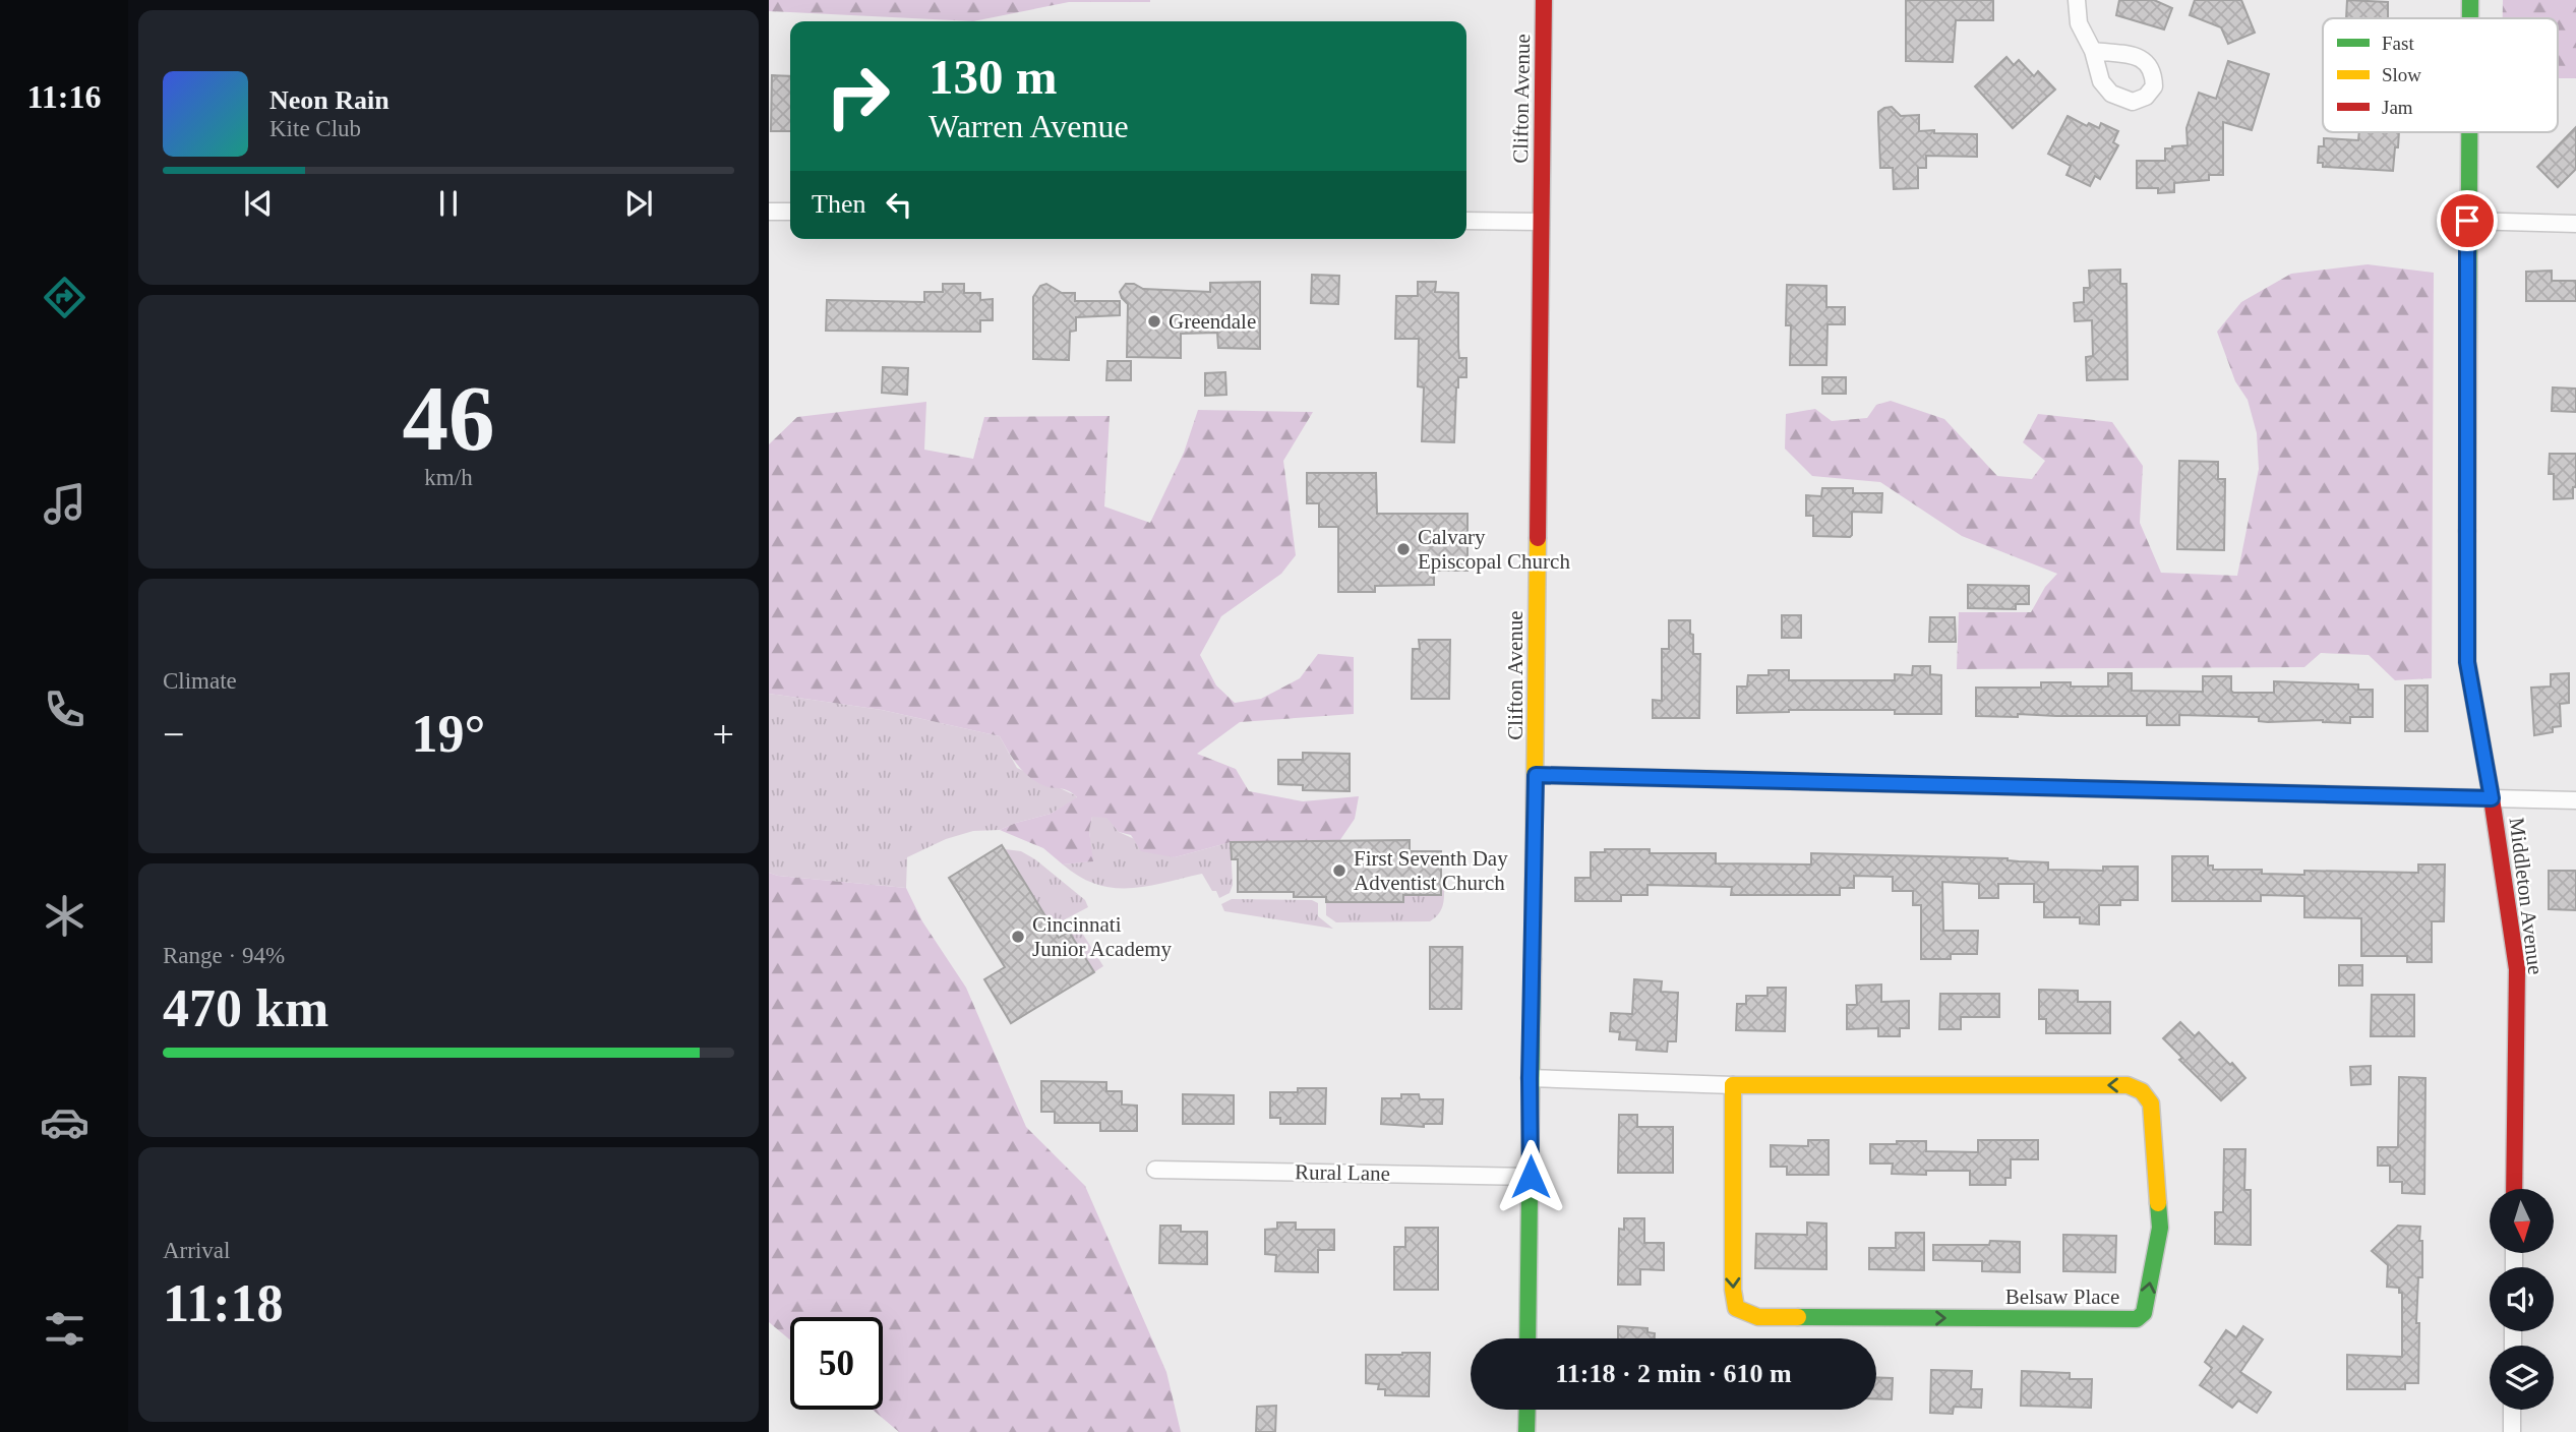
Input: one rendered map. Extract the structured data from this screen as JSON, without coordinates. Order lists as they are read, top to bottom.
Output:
{
  "streets": {
    "street": [
      "Clifton Avenue",
      "Middleton Avenue",
      "Rural Lane",
      "Belsaw Place"
    ]
  },
  "crossings": [
    ["Clifton Avenue", "Rural Lane"],
    ["Clifton Avenue", "Belsaw Place"]
  ],
  "places": [
    "Greendale",
    "Calvary Episcopal Church",
    "First Seventh Day Adventist Church",
    "Cincinnati Junior Academy"
  ],
  "legend": ["Fast", "Slow", "Jam"],
  "north": "bottom",
  "page": {
    "tabs": "11:16",
    "turn": ["130 m", "Warren Avenue"],
    "song": ["Neon Rain", "Kite Club"],
    "then": "Then",
    "tile": [
      ["46", "km/h"],
      "Climate",
      ["Range · 94%", "470 km"],
      ["Arrival", "11:18"]
    ],
    "heat": ["−", "19°", "+"],
    "limit": "50",
    "trip": "11:18 · 2 min · 610 m"
  }
}
